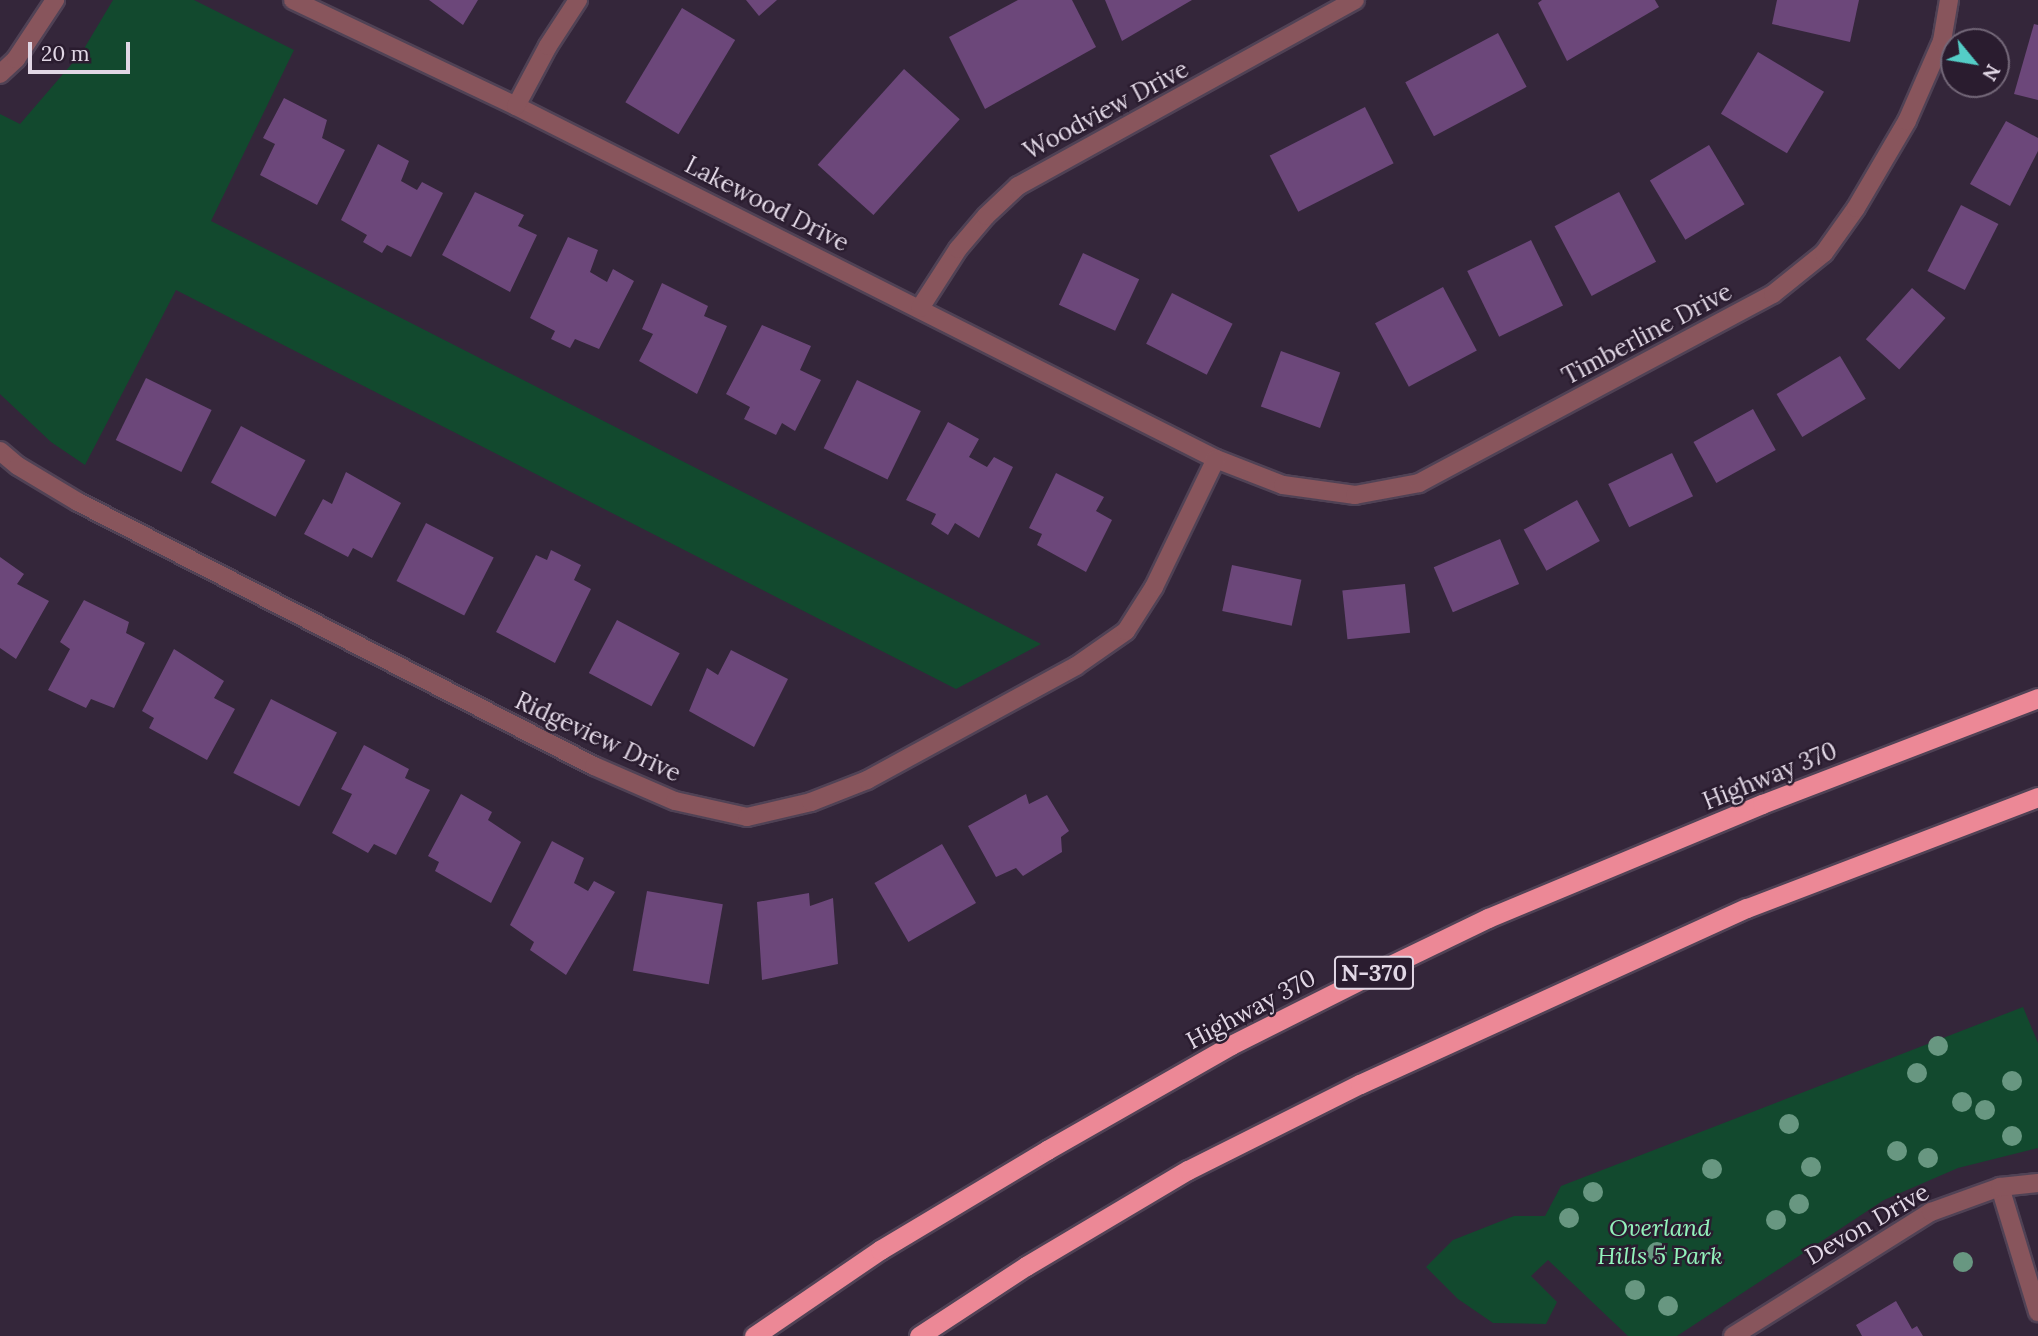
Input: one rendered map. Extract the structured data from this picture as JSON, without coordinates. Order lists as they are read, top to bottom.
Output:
{
  "streets": {
    "highway": ["Highway 370", "N-370"],
    "street": [
      "Woodview Drive",
      "Lakewood Drive",
      "Timberline Drive",
      "Ridgeview Drive",
      "Devon Drive"
    ]
  },
  "crossings": [
    ["Woodview Drive", "Lakewood Drive"],
    ["Lakewood Drive", "Timberline Drive"],
    ["Lakewood Drive", "Ridgeview Drive"],
    ["Timberline Drive", "Ridgeview Drive"]
  ],
  "parks": ["Overland Hills 5 Park"],
  "scale_bar": "20 m",
  "north": "bottom right"
}
